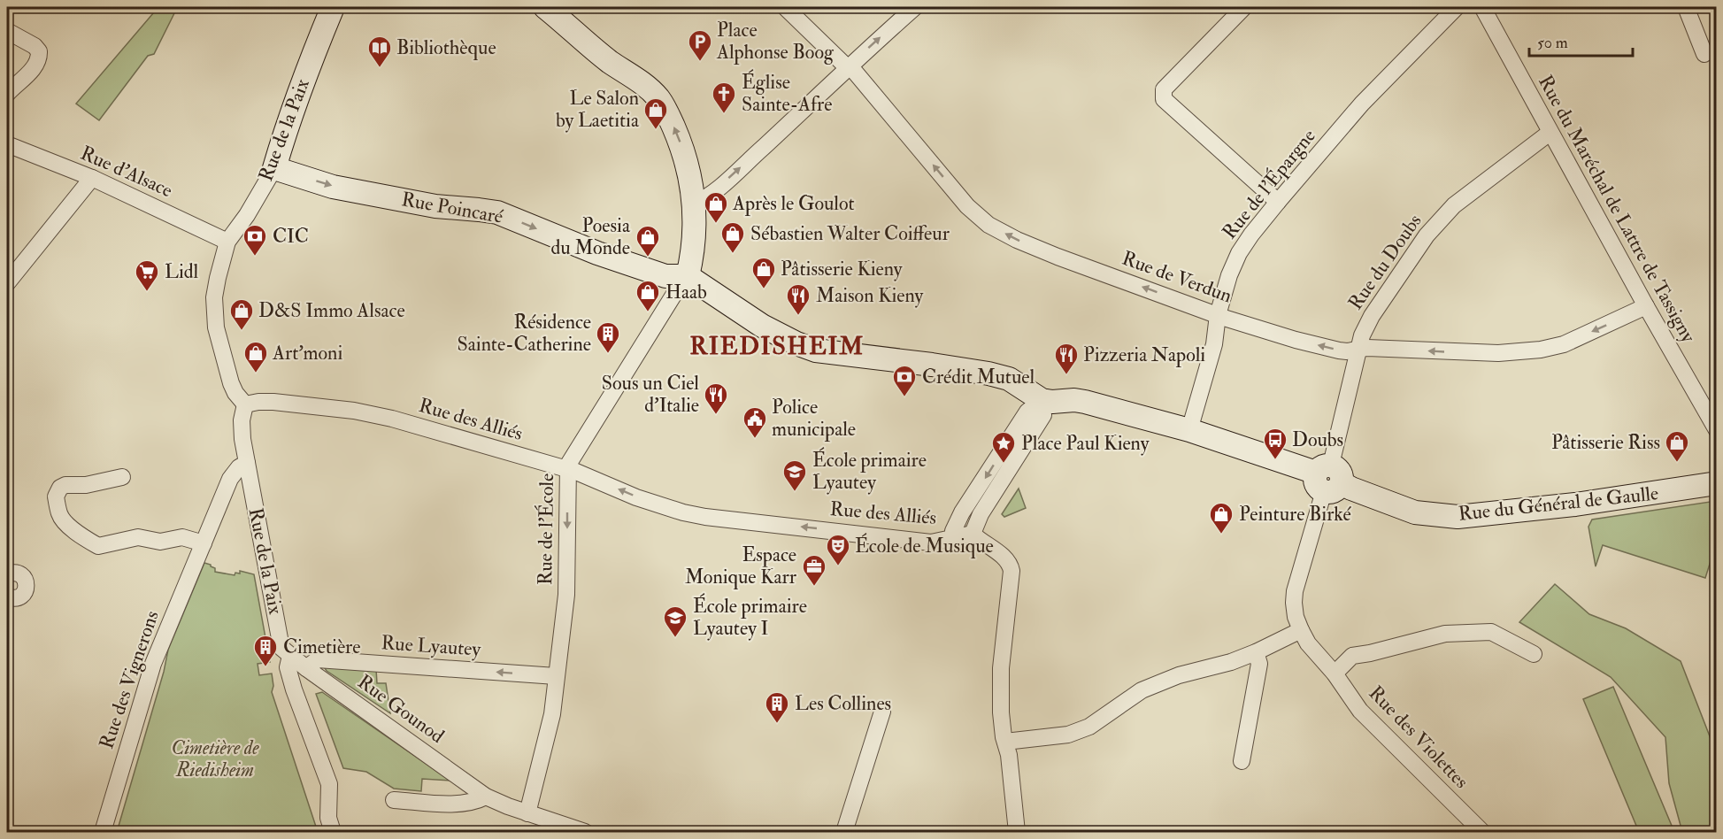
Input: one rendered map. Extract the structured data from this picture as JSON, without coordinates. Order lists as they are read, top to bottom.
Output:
{
  "streets": {
    "street": [
      "Rue de la Paix",
      "Rue d'Alsace",
      "Rue de l'Épargne",
      "Rue Poincaré",
      "Rue du Maréchal de Lattre de Tassigny",
      "Rue du Doubs",
      "Rue de Verdun",
      "Rue des Alliés",
      "Rue du Général de Gaulle",
      "Rue de l'École",
      "Rue Lyautey",
      "Rue des Vignerons",
      "Rue Gounod",
      "Rue des Violettes"
    ]
  },
  "crossings": [
    ["Rue de la Paix", "Rue d'Alsace"],
    ["Rue de la Paix", "Rue Poincaré"],
    ["Rue de la Paix", "Rue des Alliés"],
    ["Rue de la Paix", "Rue des Vignerons"],
    ["Rue de la Paix", "Rue Gounod"],
    ["Rue de l'Épargne", "Rue de Verdun"],
    ["Rue de l'Épargne", "Rue du Général de Gaulle"],
    ["Rue Poincaré", "Rue de l'École"],
    ["Rue du Maréchal de Lattre de Tassigny", "Rue du Doubs"],
    ["Rue du Maréchal de Lattre de Tassigny", "Rue de Verdun"],
    ["Rue du Doubs", "Rue de Verdun"],
    ["Rue du Doubs", "Rue du Général de Gaulle"],
    ["Rue du Doubs", "Rue des Violettes"],
    ["Rue des Alliés", "Rue de l'École"],
    ["Rue du Général de Gaulle", "Rue des Violettes"],
    ["Rue de l'École", "Rue Lyautey"],
    ["Rue de l'École", "Rue Gounod"],
    ["Rue Lyautey", "Rue Gounod"]
  ],
  "one_way": [
    "Rue Poincaré",
    "Rue de Verdun",
    "Rue des Alliés",
    "Rue de l'École"
  ],
  "districts": ["RIEDISHEIM"],
  "parks": ["Cimetière de Riedisheim"],
  "places": {
    "parking": ["Place Alphonse Boog"],
    "library": ["Bibliothèque"],
    "church": ["Église Sainte-Afre"],
    "shop": [
      "Le Salon by Laetitia",
      "Après le Goulot",
      "Sébastien Walter Coiffeur",
      "Poesia du Monde",
      "Pâtisserie Kieny",
      "Haab",
      "D&S Immo Alsace",
      "Art'moni",
      "Pâtisserie Riss",
      "Peinture Birké"
    ],
    "bank": ["CIC", "Crédit Mutuel"],
    "supermarket": ["Lidl"],
    "restaurant": ["Maison Kieny", "Pizzeria Napoli", "Sous un Ciel d'Italie"],
    "building": ["Résidence Sainte-Catherine", "Cimetière", "Les Collines"],
    "public building": ["Police municipale"],
    "bus stop": ["Doubs"],
    "place": ["Place Paul Kieny"],
    "school or university": ["École primaire Lyautey", "École primaire Lyautey I"],
    "theatre": ["École de Musique"],
    "office": ["Espace Monique Karr"]
  },
  "scale_bar": "50 m"
}
